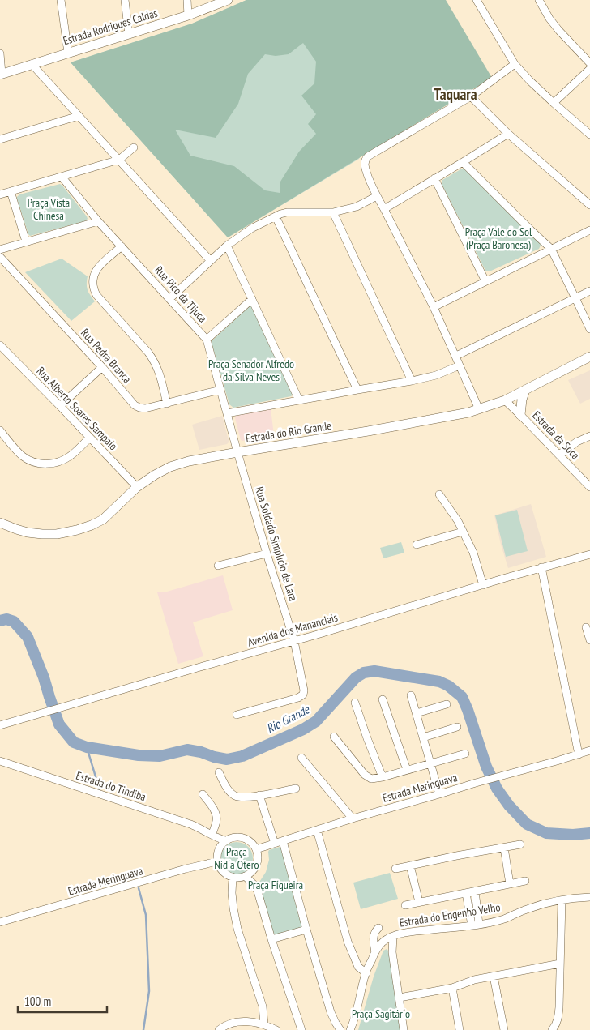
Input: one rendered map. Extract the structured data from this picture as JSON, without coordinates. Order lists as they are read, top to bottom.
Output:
{
  "streets": {
    "main road": ["Estrada Rodrigues Caldas", "Estrada do Rio Grande"],
    "street": [
      "Rua Pico da Tijuca",
      "Rua Pedra Branca",
      "Rua Alberto Soares Sampaio",
      "Estrada da Soca",
      "Rua Soldado Simplício de Lara",
      "Avenida dos Mananciais",
      "Estrada do Tindiba",
      "Estrada Meringuava",
      "Estrada do Engenho Velho"
    ]
  },
  "crossings": [
    ["Rua Pico da Tijuca", "Rua Pedra Branca"],
    ["Rua Pico da Tijuca", "Estrada do Rio Grande"],
    ["Rua Pico da Tijuca", "Rua Soldado Simplício de Lara"],
    ["Rua Alberto Soares Sampaio", "Estrada do Rio Grande"],
    ["Estrada do Rio Grande", "Estrada da Soca"],
    ["Estrada do Rio Grande", "Rua Soldado Simplício de Lara"],
    ["Rua Soldado Simplício de Lara", "Avenida dos Mananciais"],
    ["Estrada do Tindiba", "Estrada Meringuava"]
  ],
  "districts": ["Taquara"],
  "water": ["Rio Grande"],
  "parks": [
    "Praça Vista Chinesa",
    "Praça Vale do Sol (Praça Baronesa)",
    "Praça Senador Alfredo da Silva Neves",
    "Praça Nídia Otero",
    "Praça Figueira",
    "Praça Sagitário"
  ],
  "scale_bar": "100 m"
}
